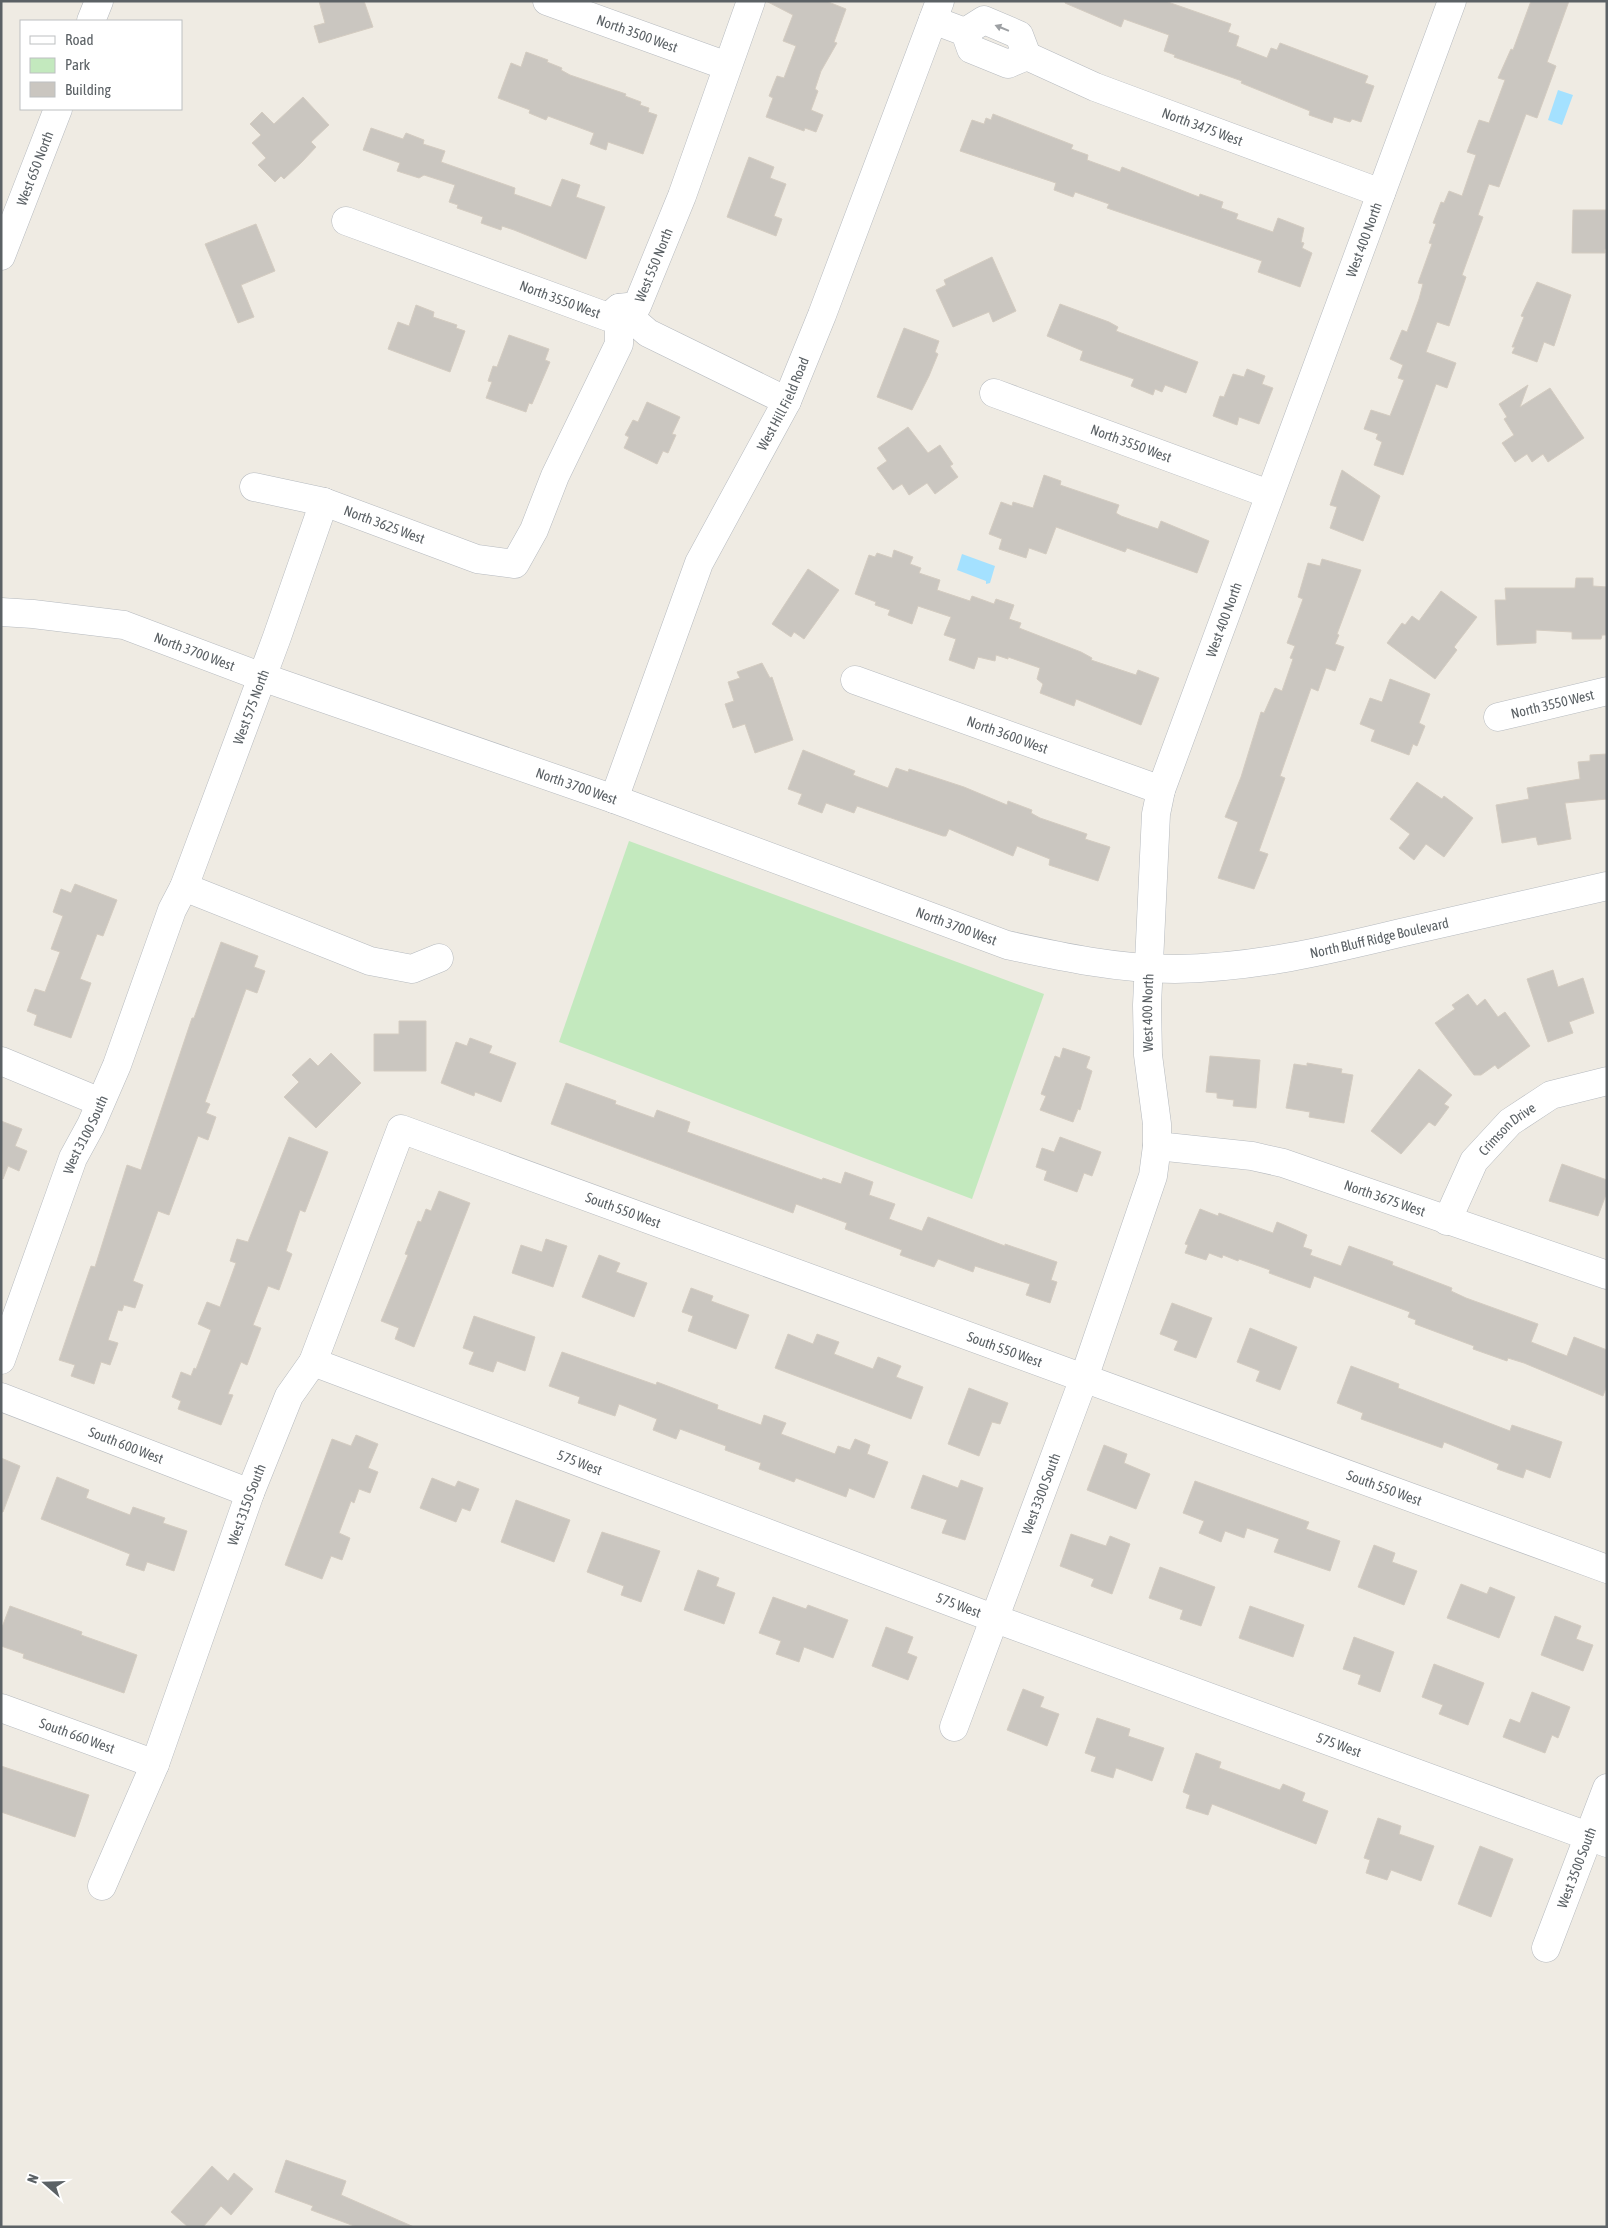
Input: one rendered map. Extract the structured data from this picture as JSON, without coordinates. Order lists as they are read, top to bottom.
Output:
{
  "streets": {
    "street": [
      "North 3500 West",
      "North 3475 West",
      "West 650 North",
      "West 400 North",
      "West 550 North",
      "North 3550 West",
      "West Hill Field Road",
      "North 3625 West",
      "North 3700 West",
      "West 575 North",
      "North 3600 West",
      "North Bluff Ridge Boulevard",
      "Crimson Drive",
      "West 3100 South",
      "North 3675 West",
      "South 550 West",
      "South 600 West",
      "575 West",
      "West 3300 South",
      "West 3150 South",
      "South 660 West",
      "West 3500 South"
    ]
  },
  "crossings": [
    ["North 3500 West", "West 550 North"],
    ["North 3475 West", "West 400 North"],
    ["North 3475 West", "West Hill Field Road"],
    ["West 400 North", "North 3550 West"],
    ["West 400 North", "North 3700 West"],
    ["West 400 North", "North 3600 West"],
    ["West 400 North", "North Bluff Ridge Boulevard"],
    ["West 400 North", "North 3675 West"],
    ["West 400 North", "West 3300 South"],
    ["West 550 North", "North 3550 West"],
    ["West 550 North", "North 3625 West"],
    ["North 3550 West", "West Hill Field Road"],
    ["West Hill Field Road", "North 3700 West"],
    ["North 3625 West", "West 575 North"],
    ["North 3700 West", "West 575 North"],
    ["North 3700 West", "North Bluff Ridge Boulevard"],
    ["West 575 North", "West 3100 South"],
    ["Crimson Drive", "North 3675 West"],
    ["South 550 West", "West 3300 South"],
    ["South 550 West", "West 3150 South"],
    ["South 600 West", "West 3150 South"],
    ["575 West", "West 3300 South"],
    ["575 West", "West 3150 South"],
    ["575 West", "West 3500 South"],
    ["West 3150 South", "South 660 West"]
  ],
  "legend": ["Road", "Park", "Building"],
  "north": "left"
}
